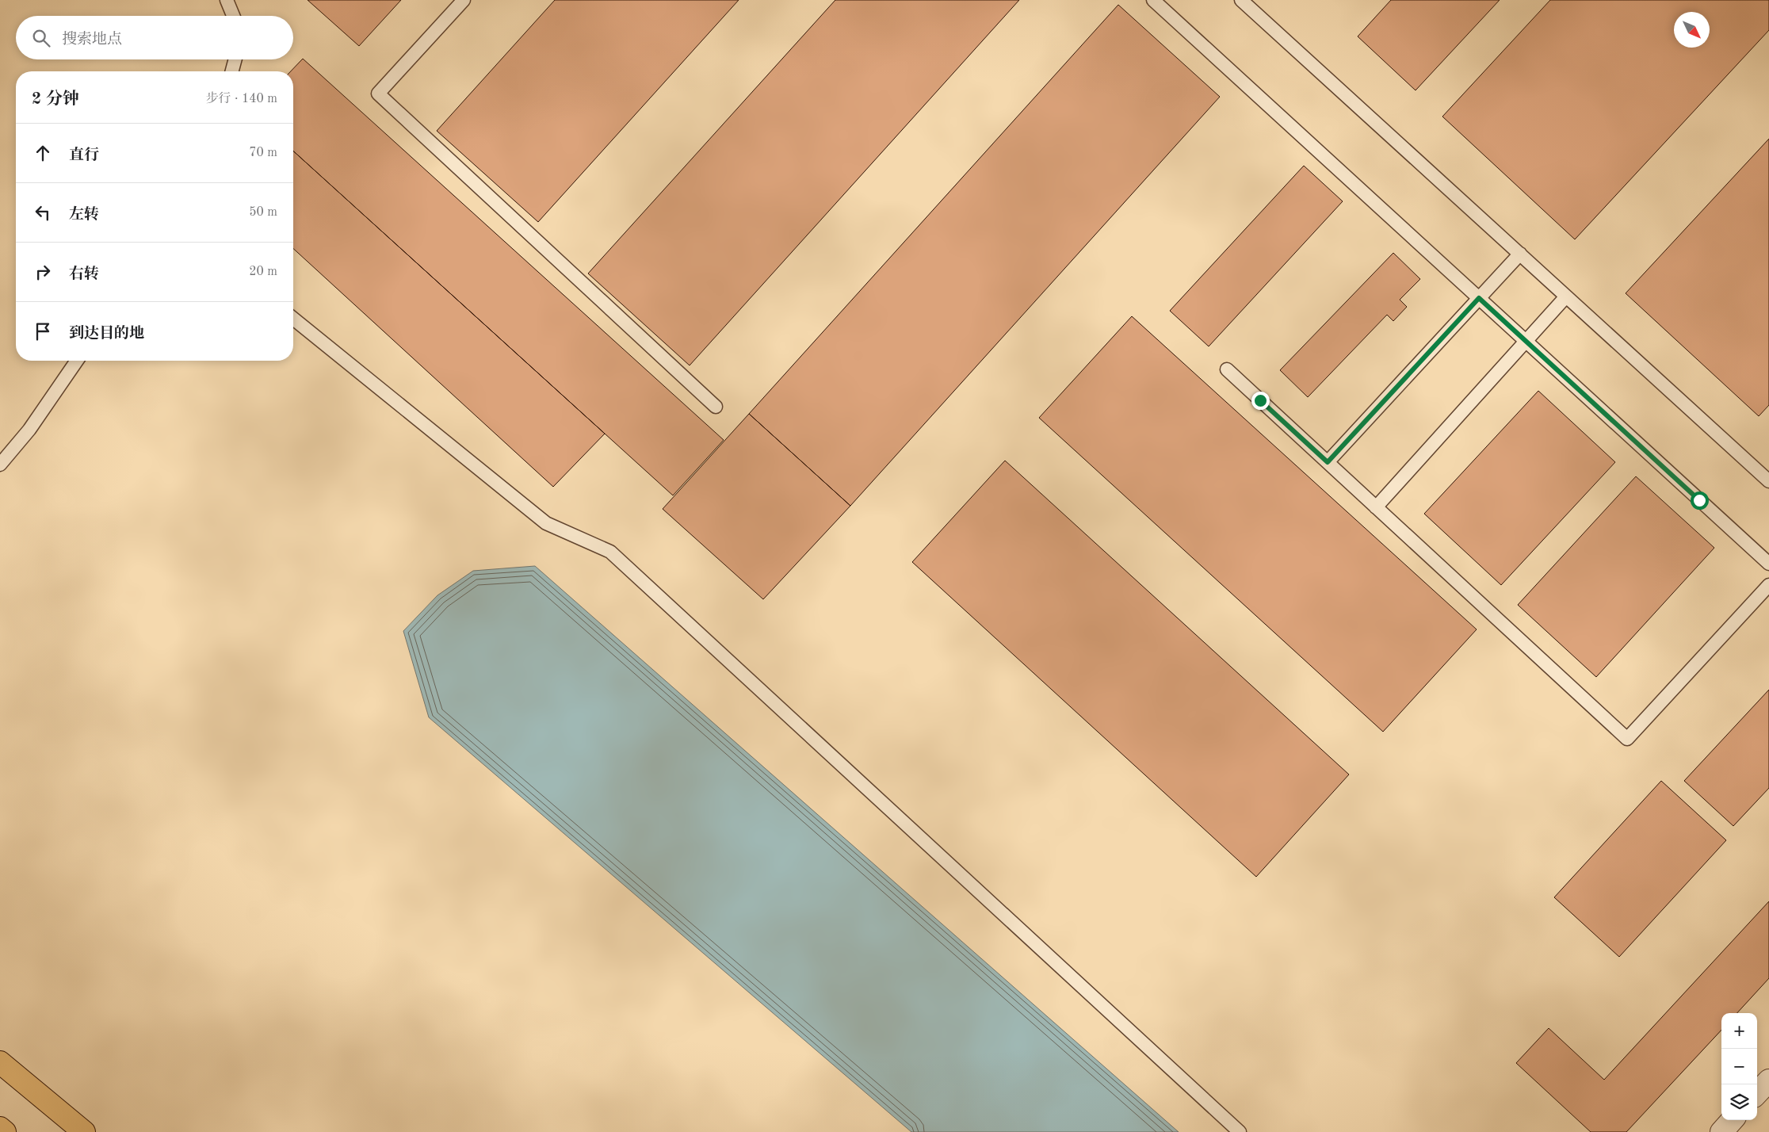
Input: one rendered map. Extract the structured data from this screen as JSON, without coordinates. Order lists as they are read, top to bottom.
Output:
{
  "north": "bottom right",
  "page": {
    "search": "搜索地点",
    "heading": ["2 分钟", "步行 · 140 m"],
    "list": [
      ["直行", "70 m"],
      ["左转", "50 m"],
      ["右转", "20 m"],
      "到达目的地"
    ],
    "map_buttons": ["+", "−"]
  }
}
